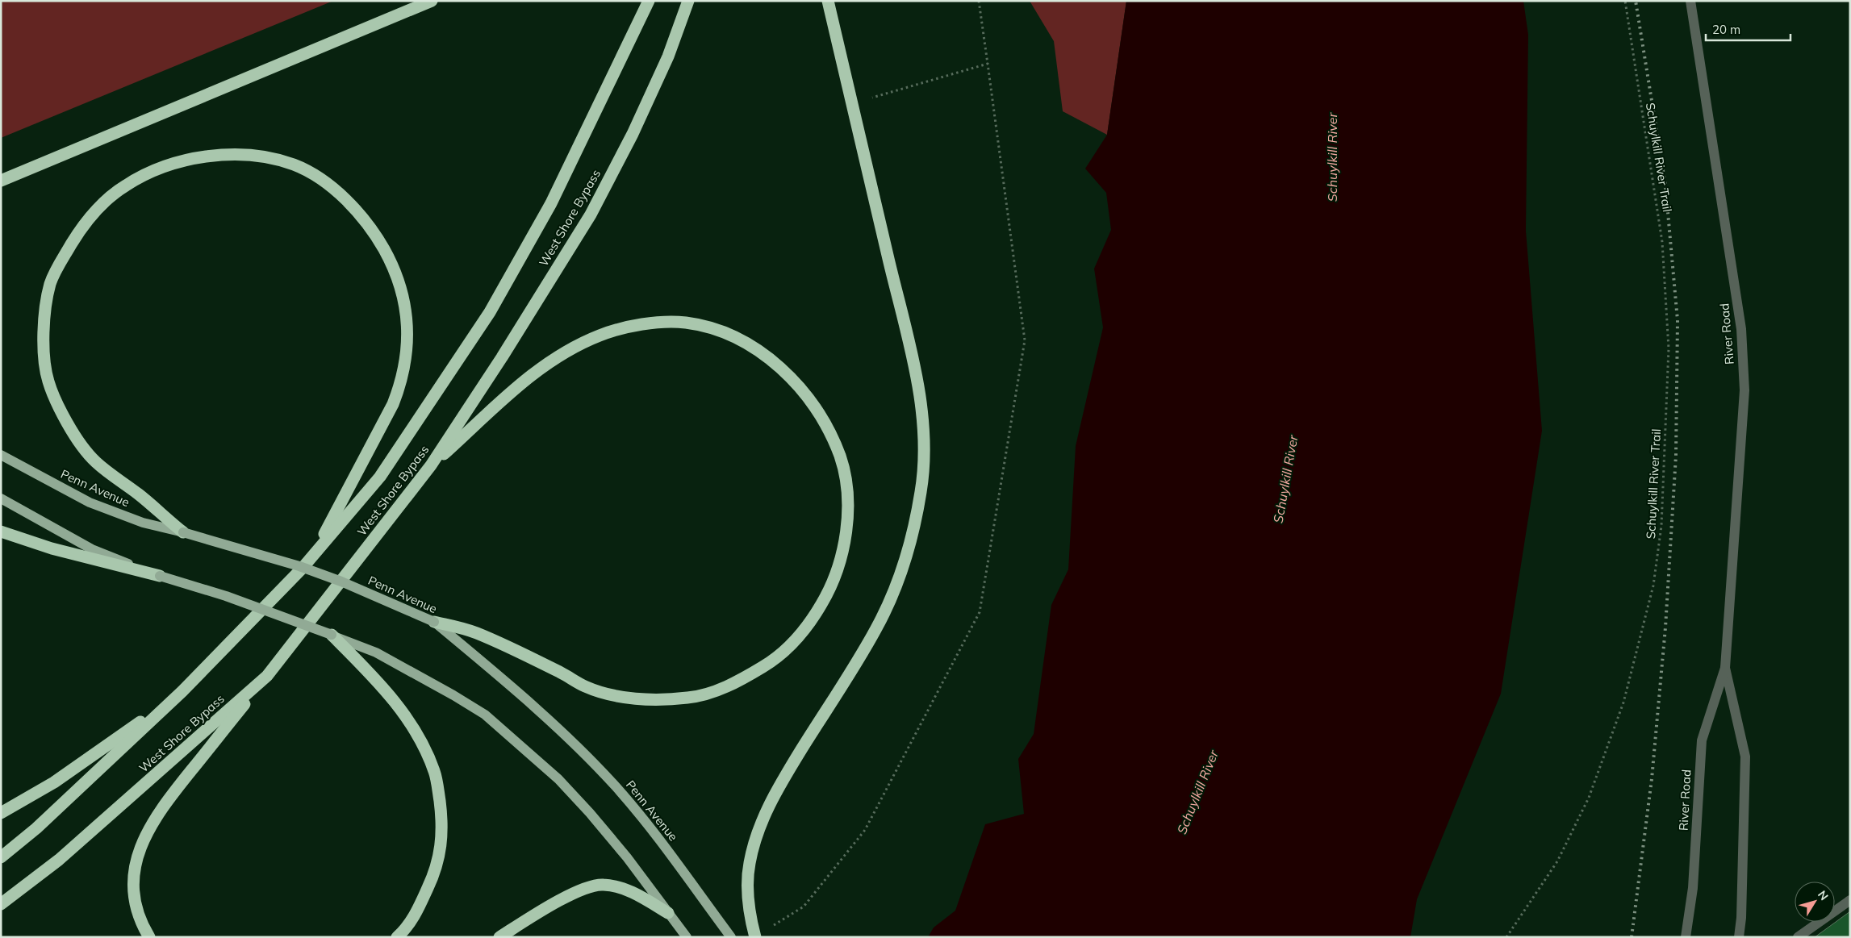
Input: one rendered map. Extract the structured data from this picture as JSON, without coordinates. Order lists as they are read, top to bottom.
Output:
{
  "streets": {
    "highway": ["West Shore Bypass"],
    "main road": ["Penn Avenue"],
    "street": ["River Road"],
    "path": ["Schuylkill River Trail"]
  },
  "water": ["Schuylkill River"],
  "scale_bar": "20 m",
  "north": "top right"
}
